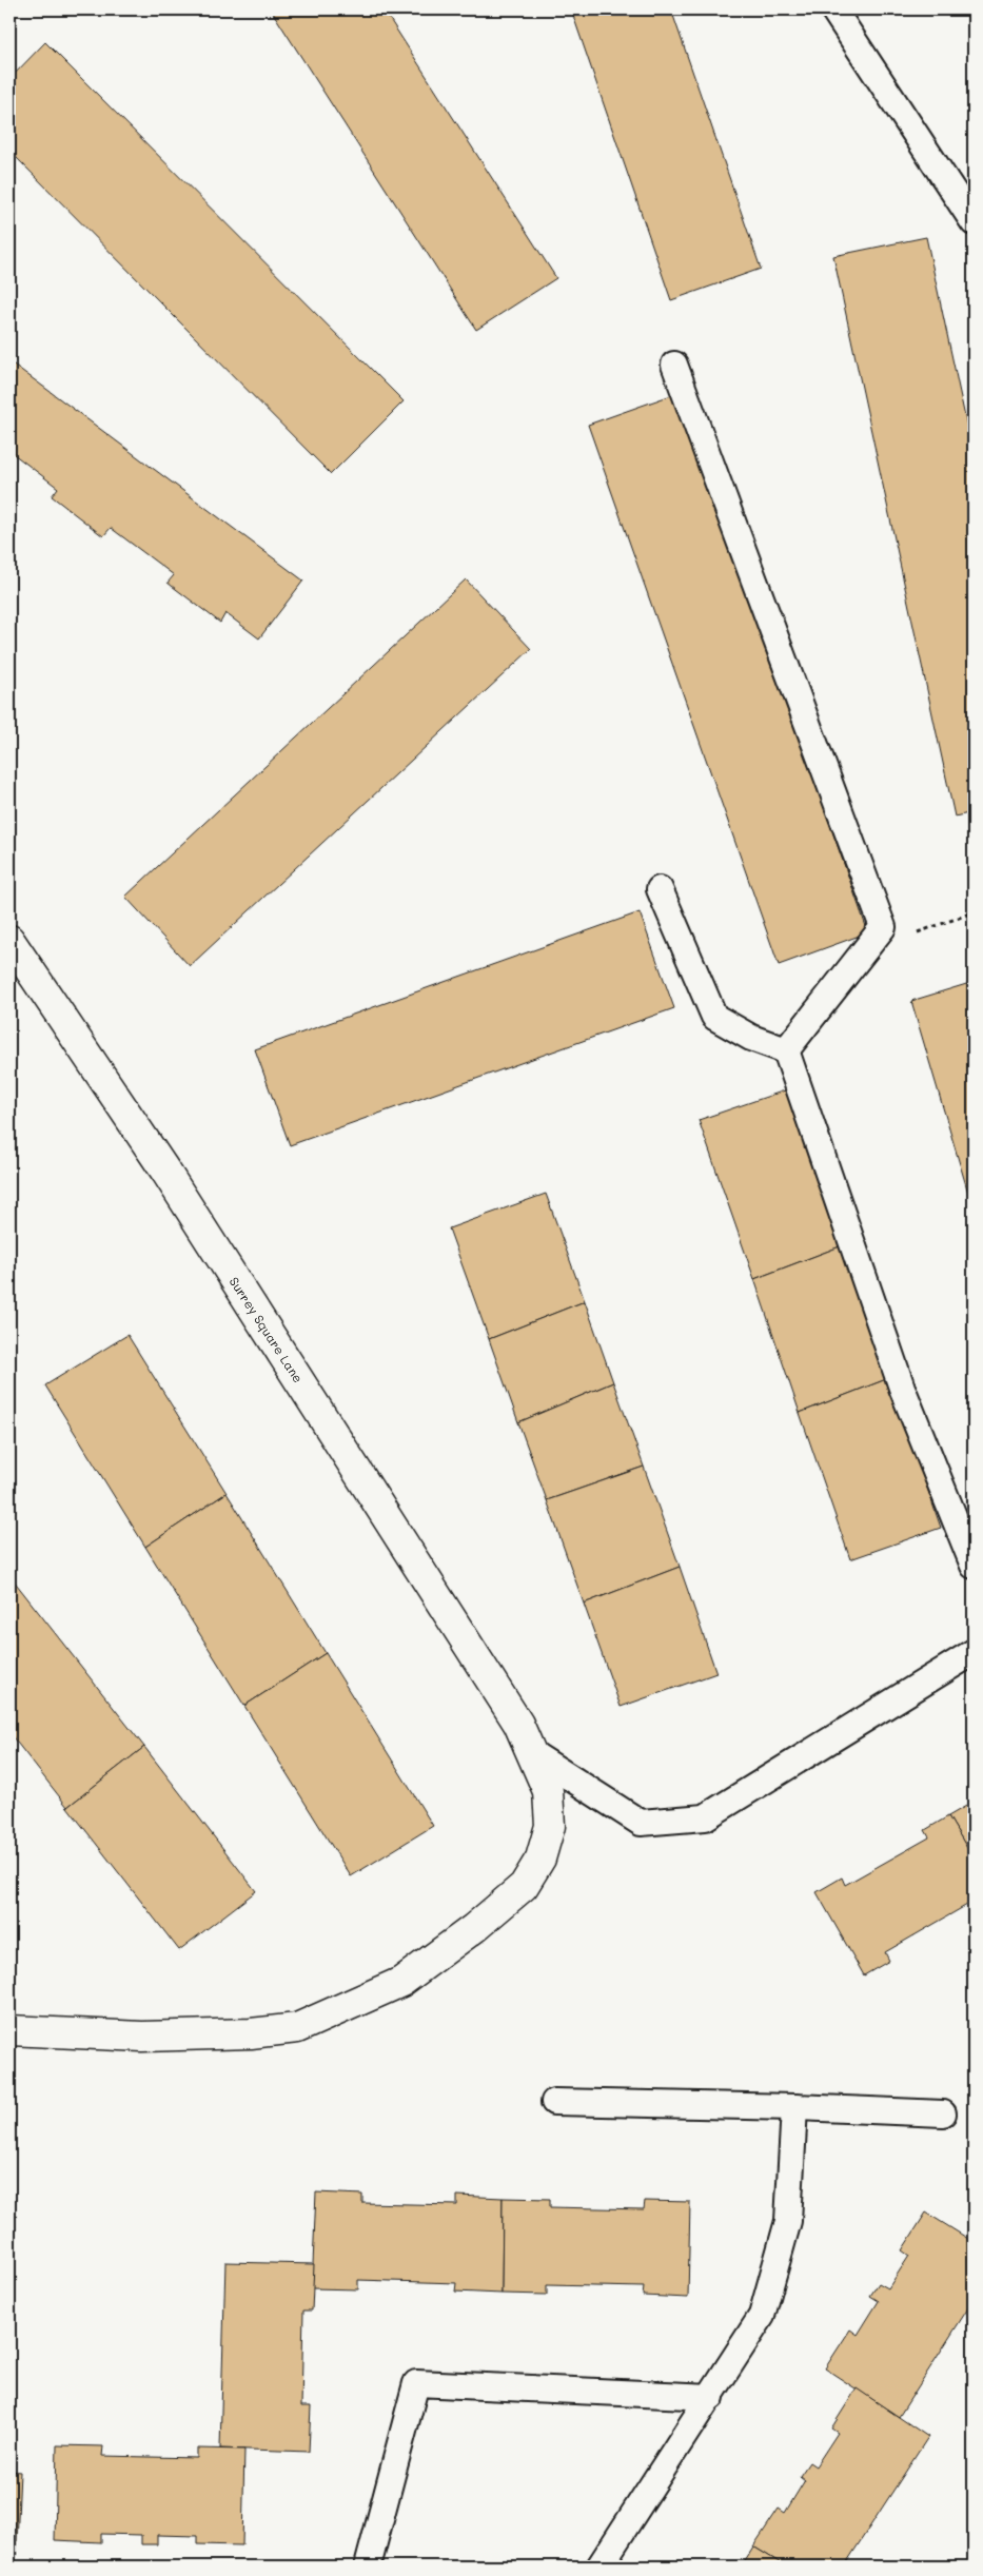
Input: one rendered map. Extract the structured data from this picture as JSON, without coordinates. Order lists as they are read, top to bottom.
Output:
{
  "streets": {
    "street": ["Surrey Square Lane"]
  }
}
